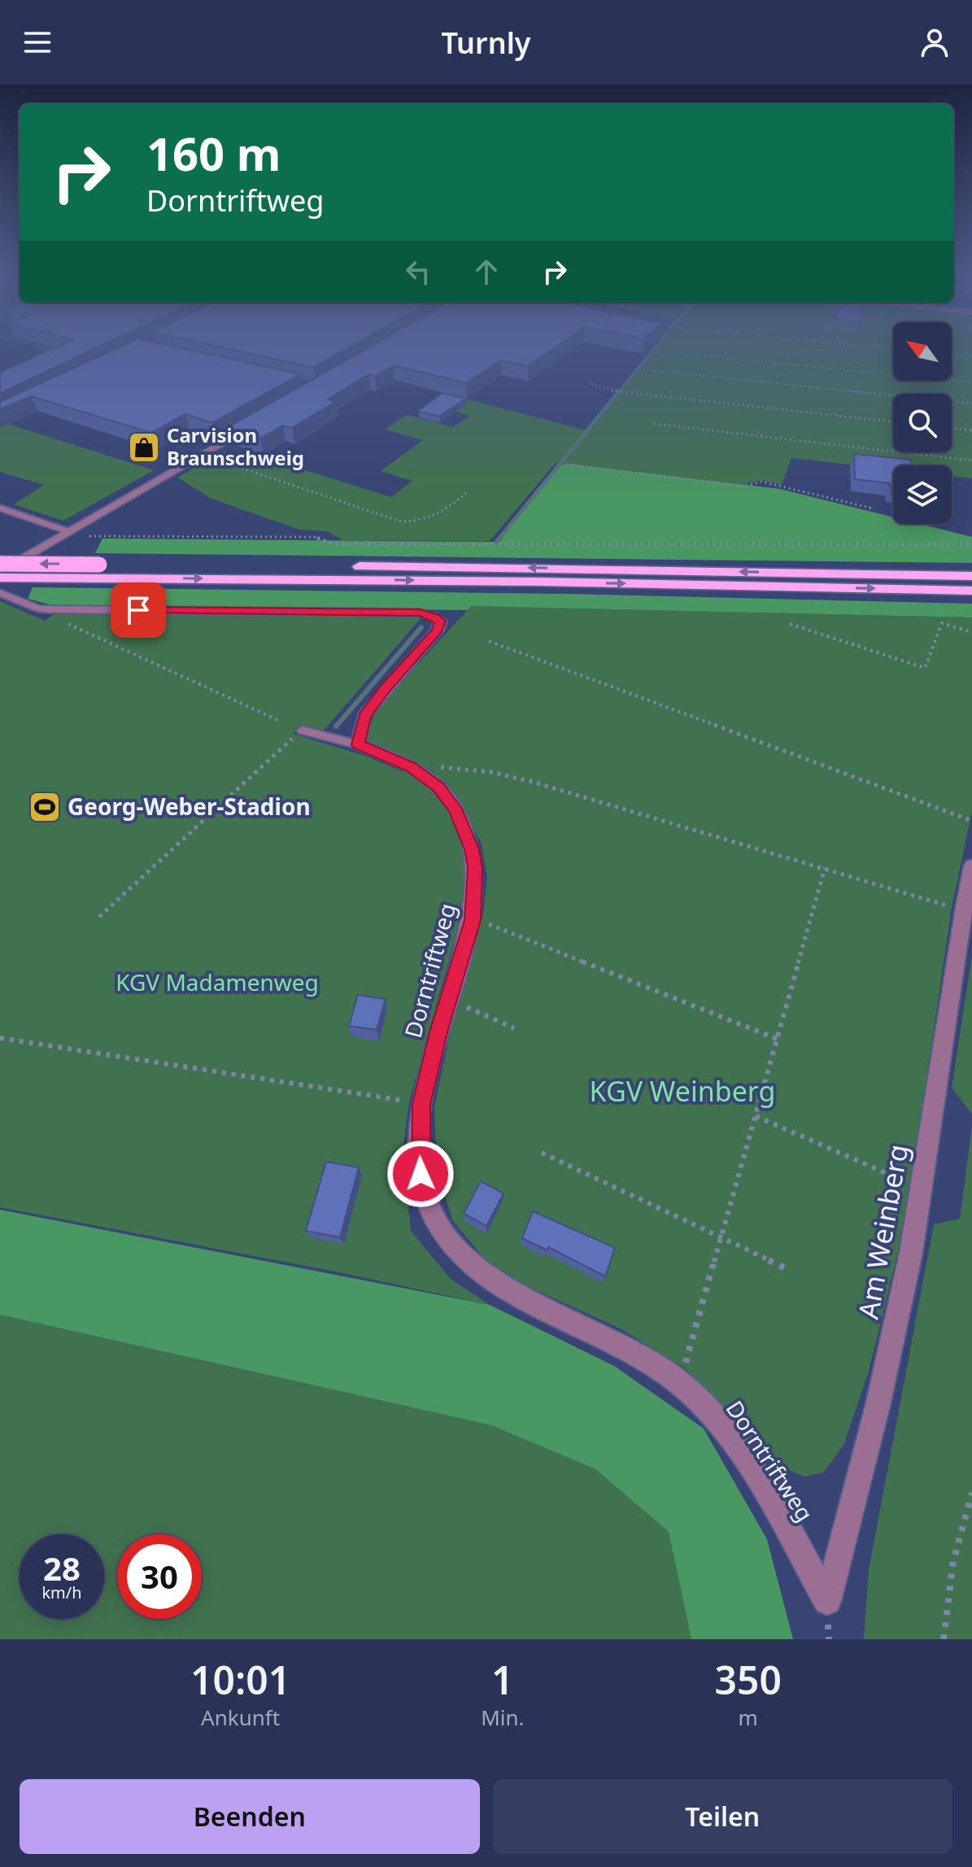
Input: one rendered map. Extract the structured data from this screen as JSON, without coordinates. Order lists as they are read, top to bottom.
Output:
{
  "streets": {
    "street": ["Dorntriftweg", "Am Weinberg"]
  },
  "crossings": [
    ["Dorntriftweg", "Am Weinberg"]
  ],
  "parks": ["KGV Madamenweg", "KGV Weinberg"],
  "places": {
    "shop": ["Carvision Braunschweig"],
    "sports": ["Georg-Weber-Stadion"]
  },
  "north": "top left",
  "page": {
    "header": "Turnly",
    "turn": ["160 m", "Dorntriftweg"],
    "speed": "28 km/h",
    "limit": "30",
    "eta": [
      "10:01",
      "Ankunft",
      "1",
      "Min.",
      "350",
      "m"
    ],
    "buttons": ["Beenden", "Teilen"]
  }
}
